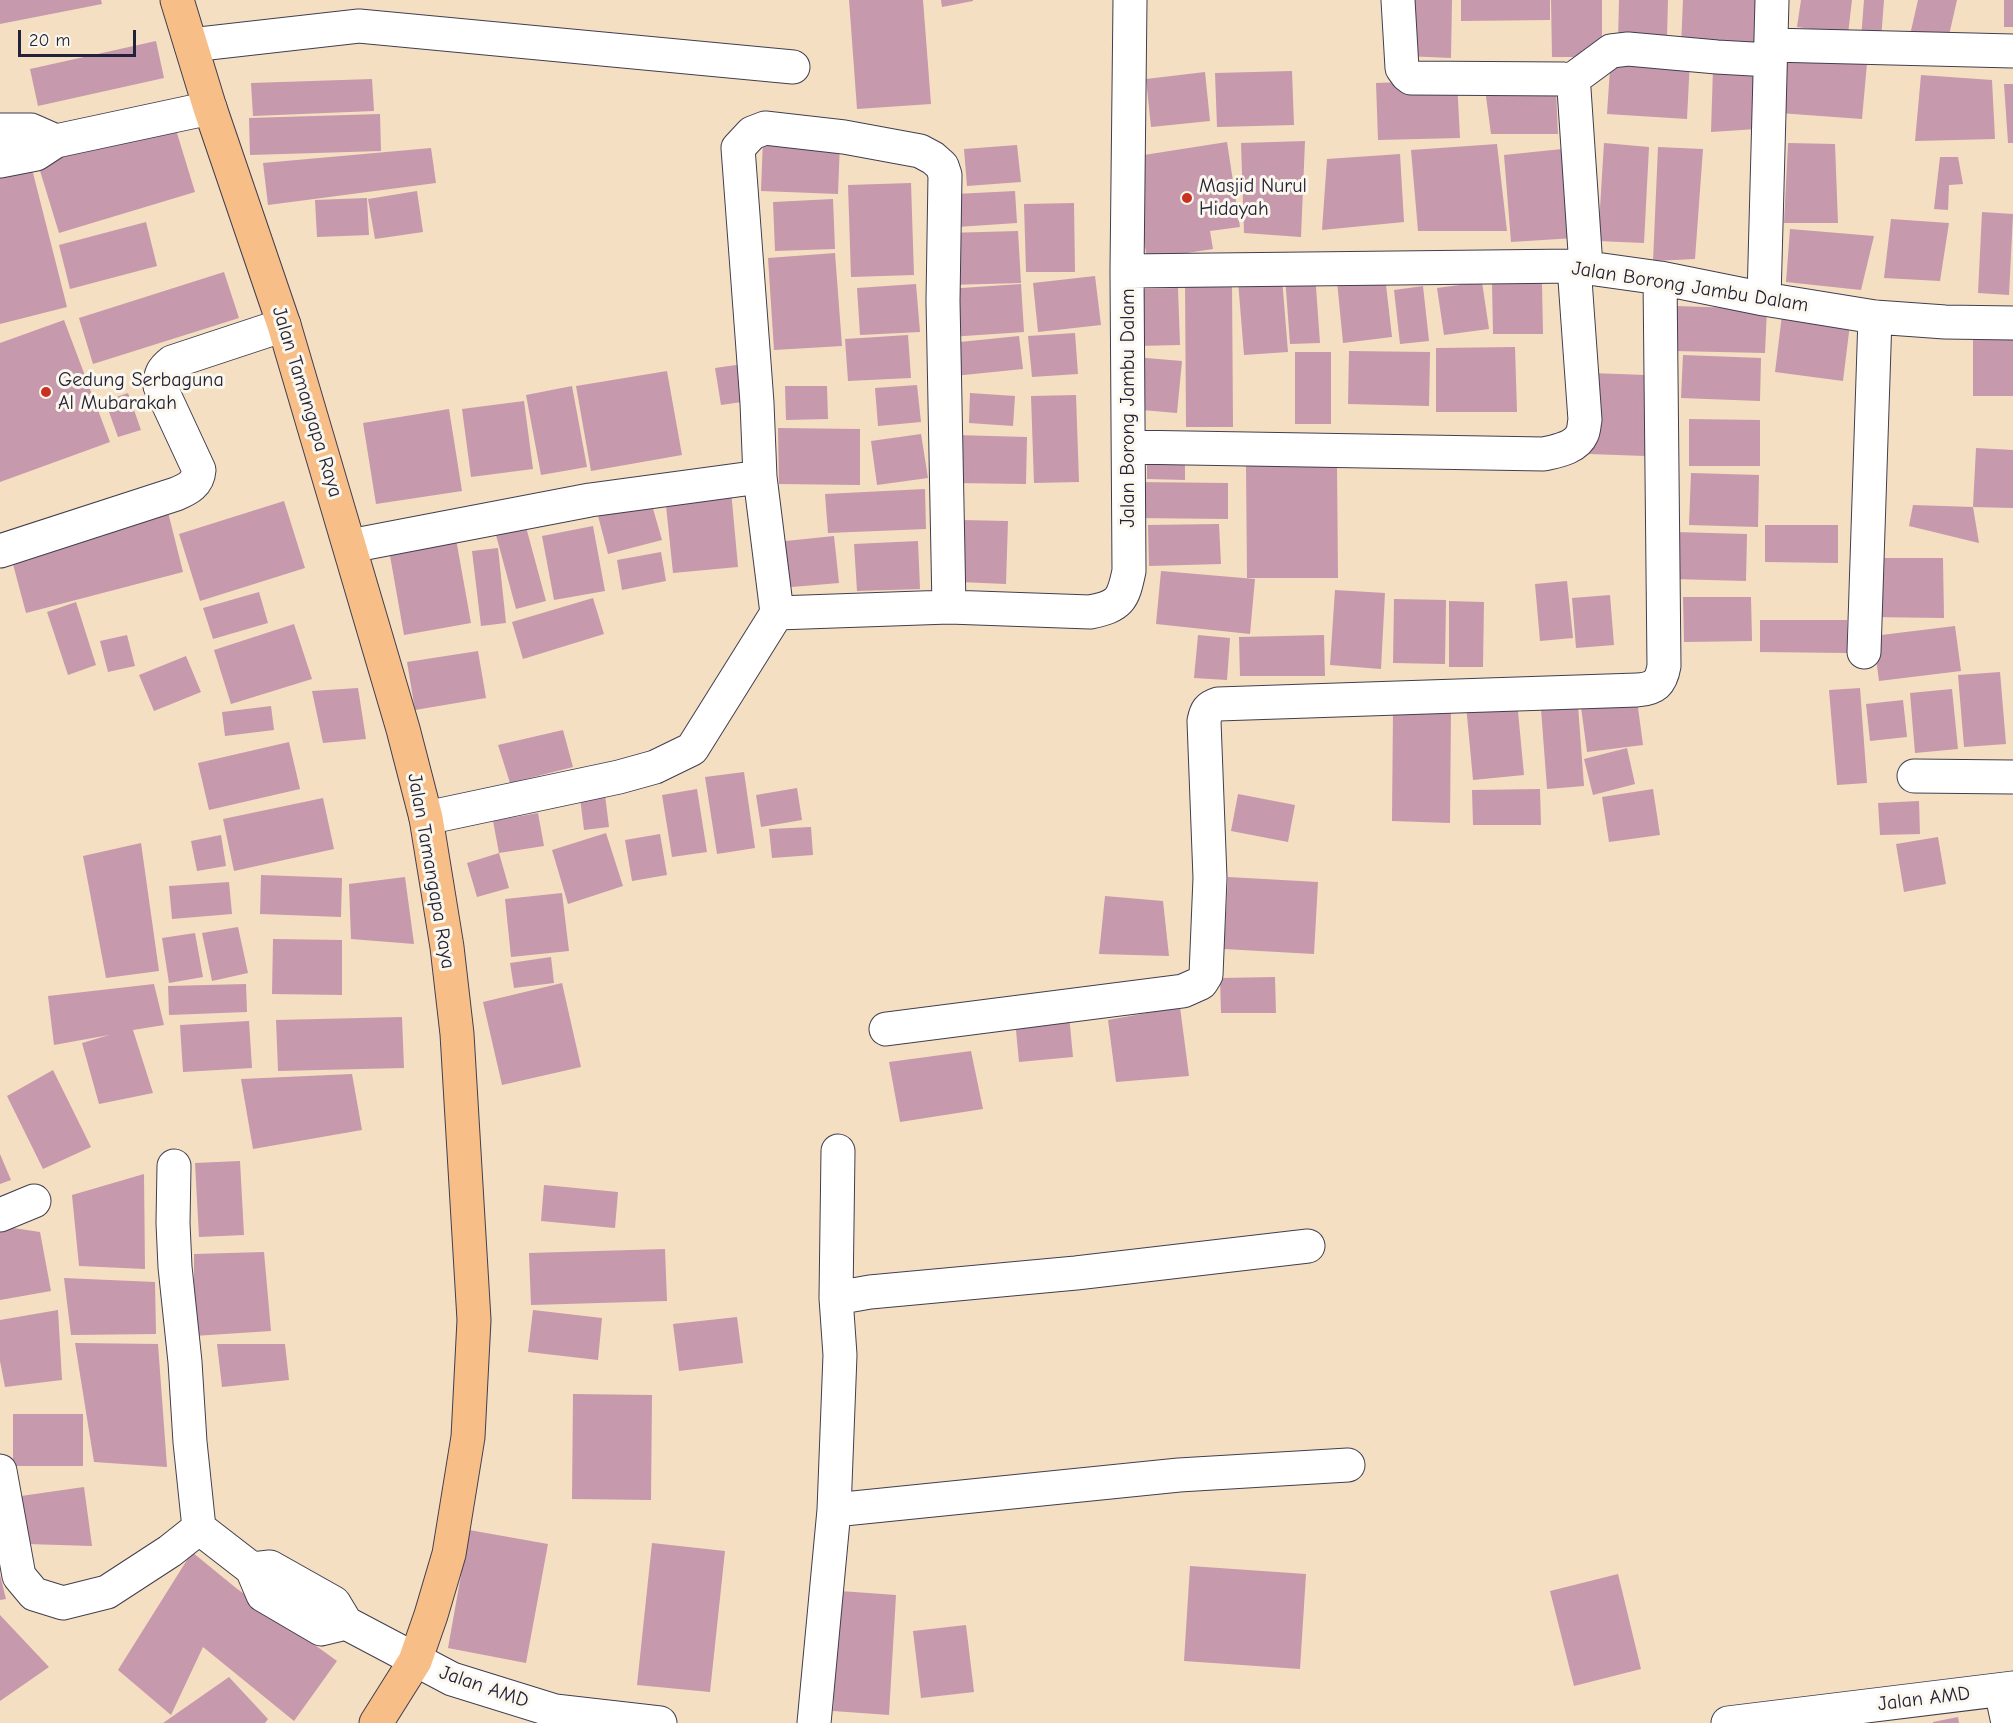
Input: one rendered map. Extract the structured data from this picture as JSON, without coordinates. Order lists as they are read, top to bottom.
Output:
{
  "streets": {
    "main road": ["Jalan Tamangapa Raya"],
    "street": ["Jalan Borong Jambu Dalam", "Jalan AMD"]
  },
  "crossings": [
    ["Jalan Tamangapa Raya", "Jalan AMD"]
  ],
  "places": ["Masjid Nurul Hidayah", "Gedung Serbaguna Al Mubarakah"],
  "scale_bar": "20 m"
}
